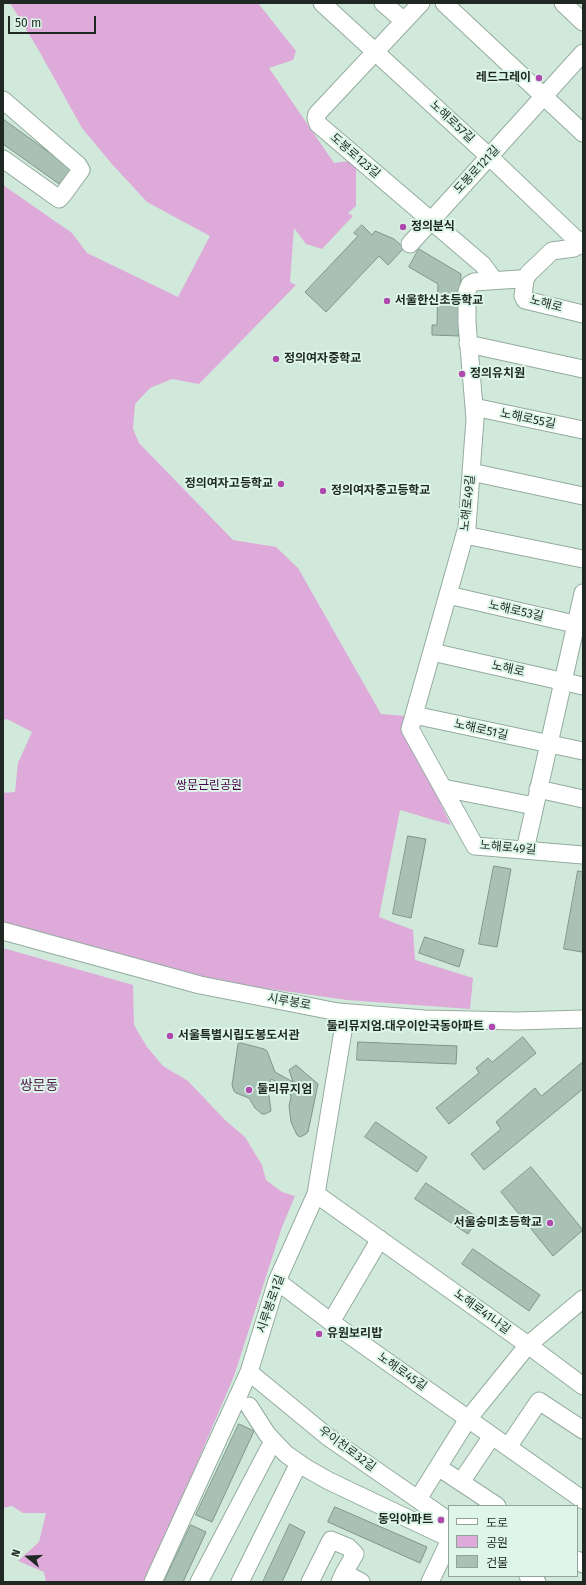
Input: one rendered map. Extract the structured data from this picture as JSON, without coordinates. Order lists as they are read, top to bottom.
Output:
{
  "streets": {
    "street": [
      "노해로57길",
      "도봉로123길",
      "도봉로121길",
      "노해로",
      "노해로55길",
      "노해로49길",
      "노해로53길",
      "노해로51길",
      "시루봉로",
      "시루봉로1길",
      "노해로41나길",
      "노해로45길",
      "우이천로32길"
    ]
  },
  "crossings": [
    ["노해로57길", "도봉로123길"],
    ["노해로57길", "도봉로121길"],
    ["노해로57길", "노해로"],
    ["도봉로123길", "도봉로121길"],
    ["도봉로123길", "노해로49길"],
    ["노해로", "노해로49길"],
    ["노해로55길", "노해로49길"],
    ["노해로49길", "노해로53길"],
    ["노해로49길", "노해로51길"],
    ["시루봉로", "시루봉로1길"],
    ["시루봉로1길", "노해로41나길"],
    ["시루봉로1길", "노해로45길"],
    ["시루봉로1길", "우이천로32길"]
  ],
  "districts": ["쌍문동"],
  "parks": ["쌍문근린공원"],
  "places": [
    "레드그레이",
    "정의분식",
    "서울한신초등학교",
    "정의여자중학교",
    "정의유치원",
    "정의여자고등학교",
    "정의여자중고등학교",
    "둘리뮤지엄.대우이안국동아파트",
    "서울특별시립도봉도서관",
    "둘리뮤지엄",
    "서울숭미초등학교",
    "유원보리밥",
    "동익아파트"
  ],
  "legend": ["도로", "공원", "건물"],
  "scale_bar": "50 m",
  "north": "left"
}
